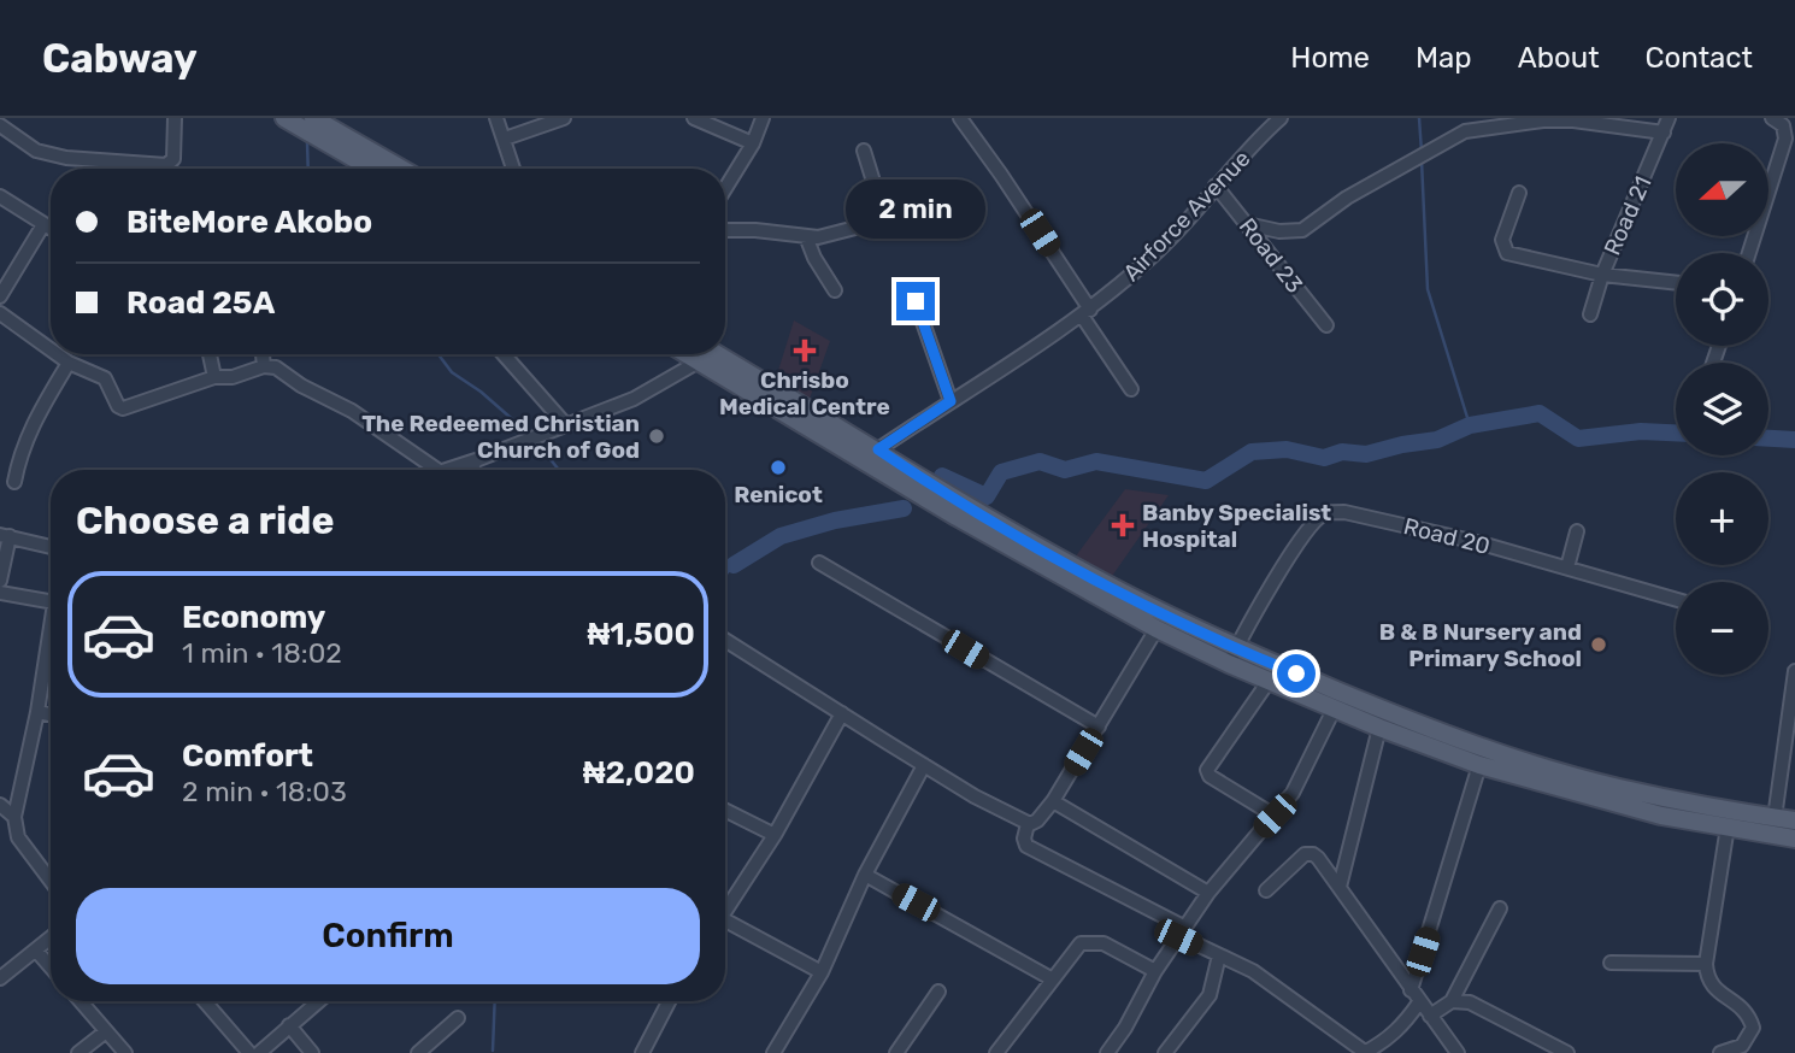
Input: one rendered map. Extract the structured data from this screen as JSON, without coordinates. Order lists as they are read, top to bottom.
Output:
{
  "streets": {
    "street": [
      "Airforce Avenue",
      "Road 21",
      "Road 23",
      "Road 20"
    ]
  },
  "crossings": [
    ["Airforce Avenue", "Road 23"]
  ],
  "places": {
    "health": ["Chrisbo Medical Centre", "Banby Specialist Hospital"],
    "other": ["The Redeemed Christian Church of God", "Renicot", "B & B Nursery and Primary School"]
  },
  "north": "left",
  "page": {
    "header": "Cabway",
    "nav": [
      "Home",
      "Map",
      "About",
      "Contact"
    ],
    "map_buttons": ["+", "−"],
    "banner": ["BiteMore Akobo", "Road 25A"],
    "bubble": "2 min",
    "heading": "Choose a ride",
    "list": [
      {
        "name": "Economy",
        "note": "1 min · 18:02",
        "value": "₦1,500"
      },
      {
        "name": "Comfort",
        "note": "2 min · 18:03",
        "value": "₦2,020"
      }
    ],
    "buttons": "Confirm"
  }
}
